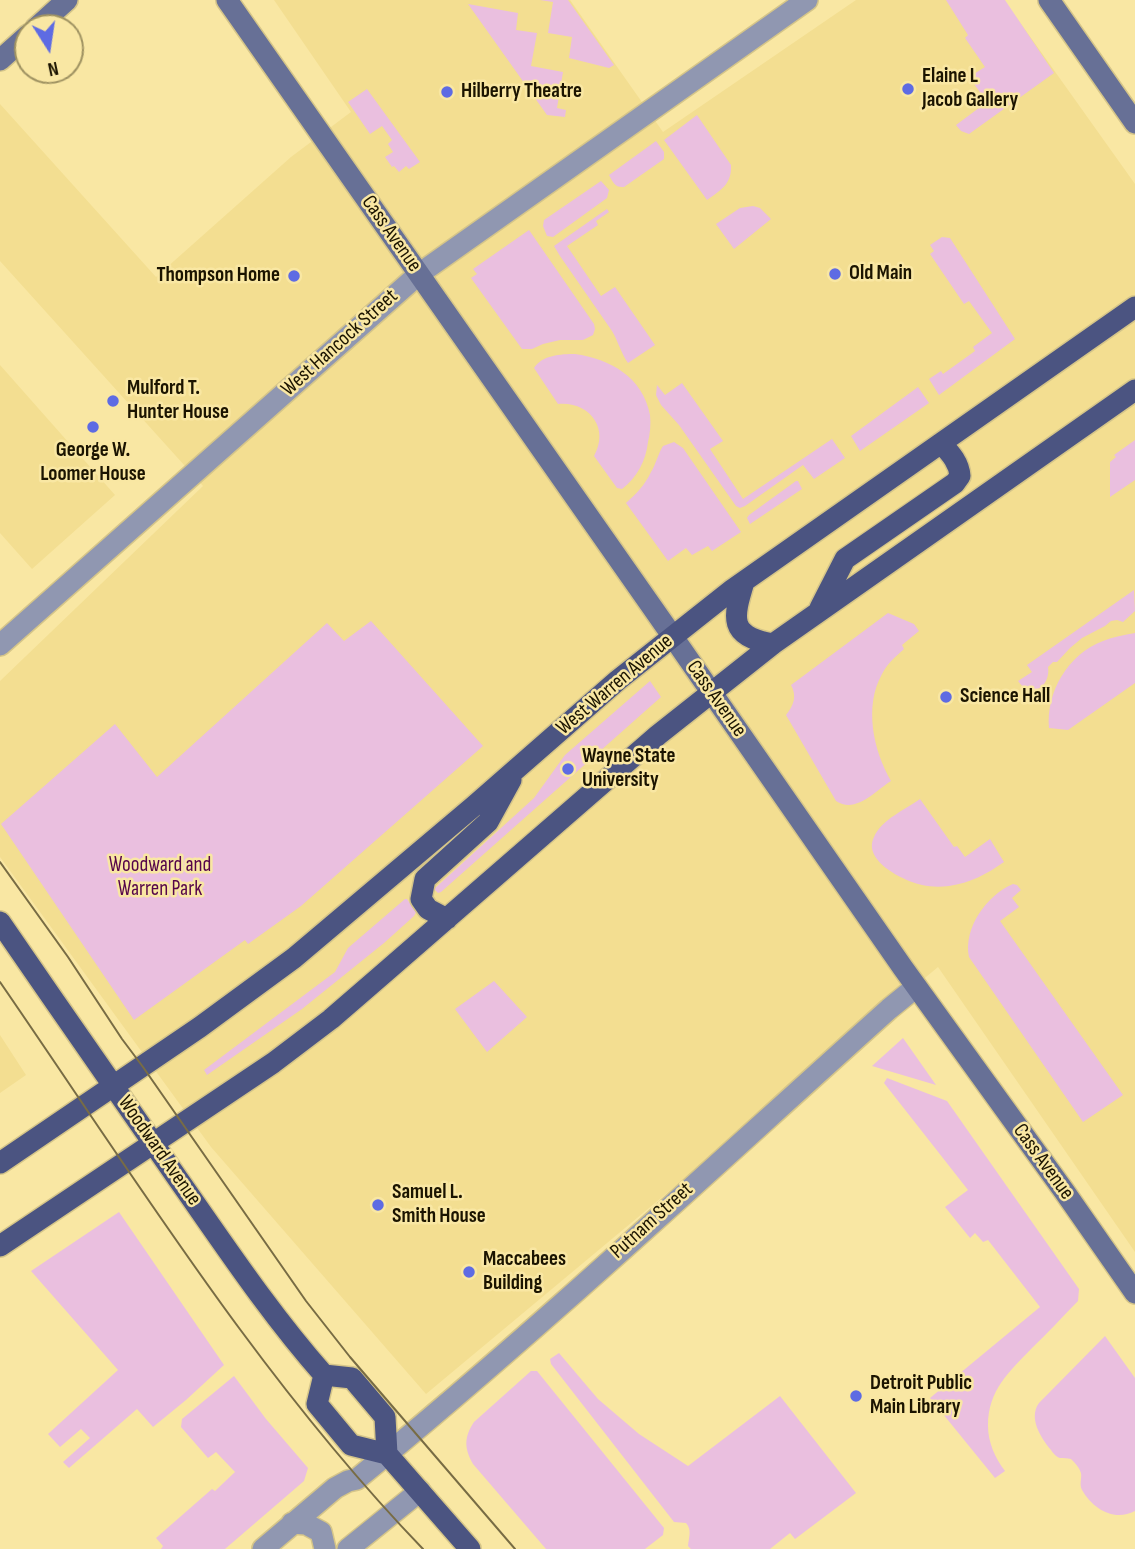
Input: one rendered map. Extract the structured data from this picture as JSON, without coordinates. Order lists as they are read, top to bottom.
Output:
{
  "streets": {
    "main road": ["West Warren Avenue", "Woodward Avenue"],
    "street": ["Cass Avenue", "West Hancock Street", "Putnam Street"]
  },
  "crossings": [
    ["Cass Avenue", "West Hancock Street"],
    ["Cass Avenue", "West Warren Avenue"],
    ["Cass Avenue", "Putnam Street"],
    ["West Warren Avenue", "Woodward Avenue"]
  ],
  "parks": ["Woodward and Warren Park"],
  "places": [
    "Elaine L Jacob Gallery",
    "Hilberry Theatre",
    "Old Main",
    "Thompson Home",
    "Mulford T. Hunter House",
    "George W. Loomer House",
    "Science Hall",
    "Wayne State University",
    "Samuel L. Smith House",
    "Maccabees Building",
    "Detroit Public Main Library"
  ],
  "north": "bottom"
}
